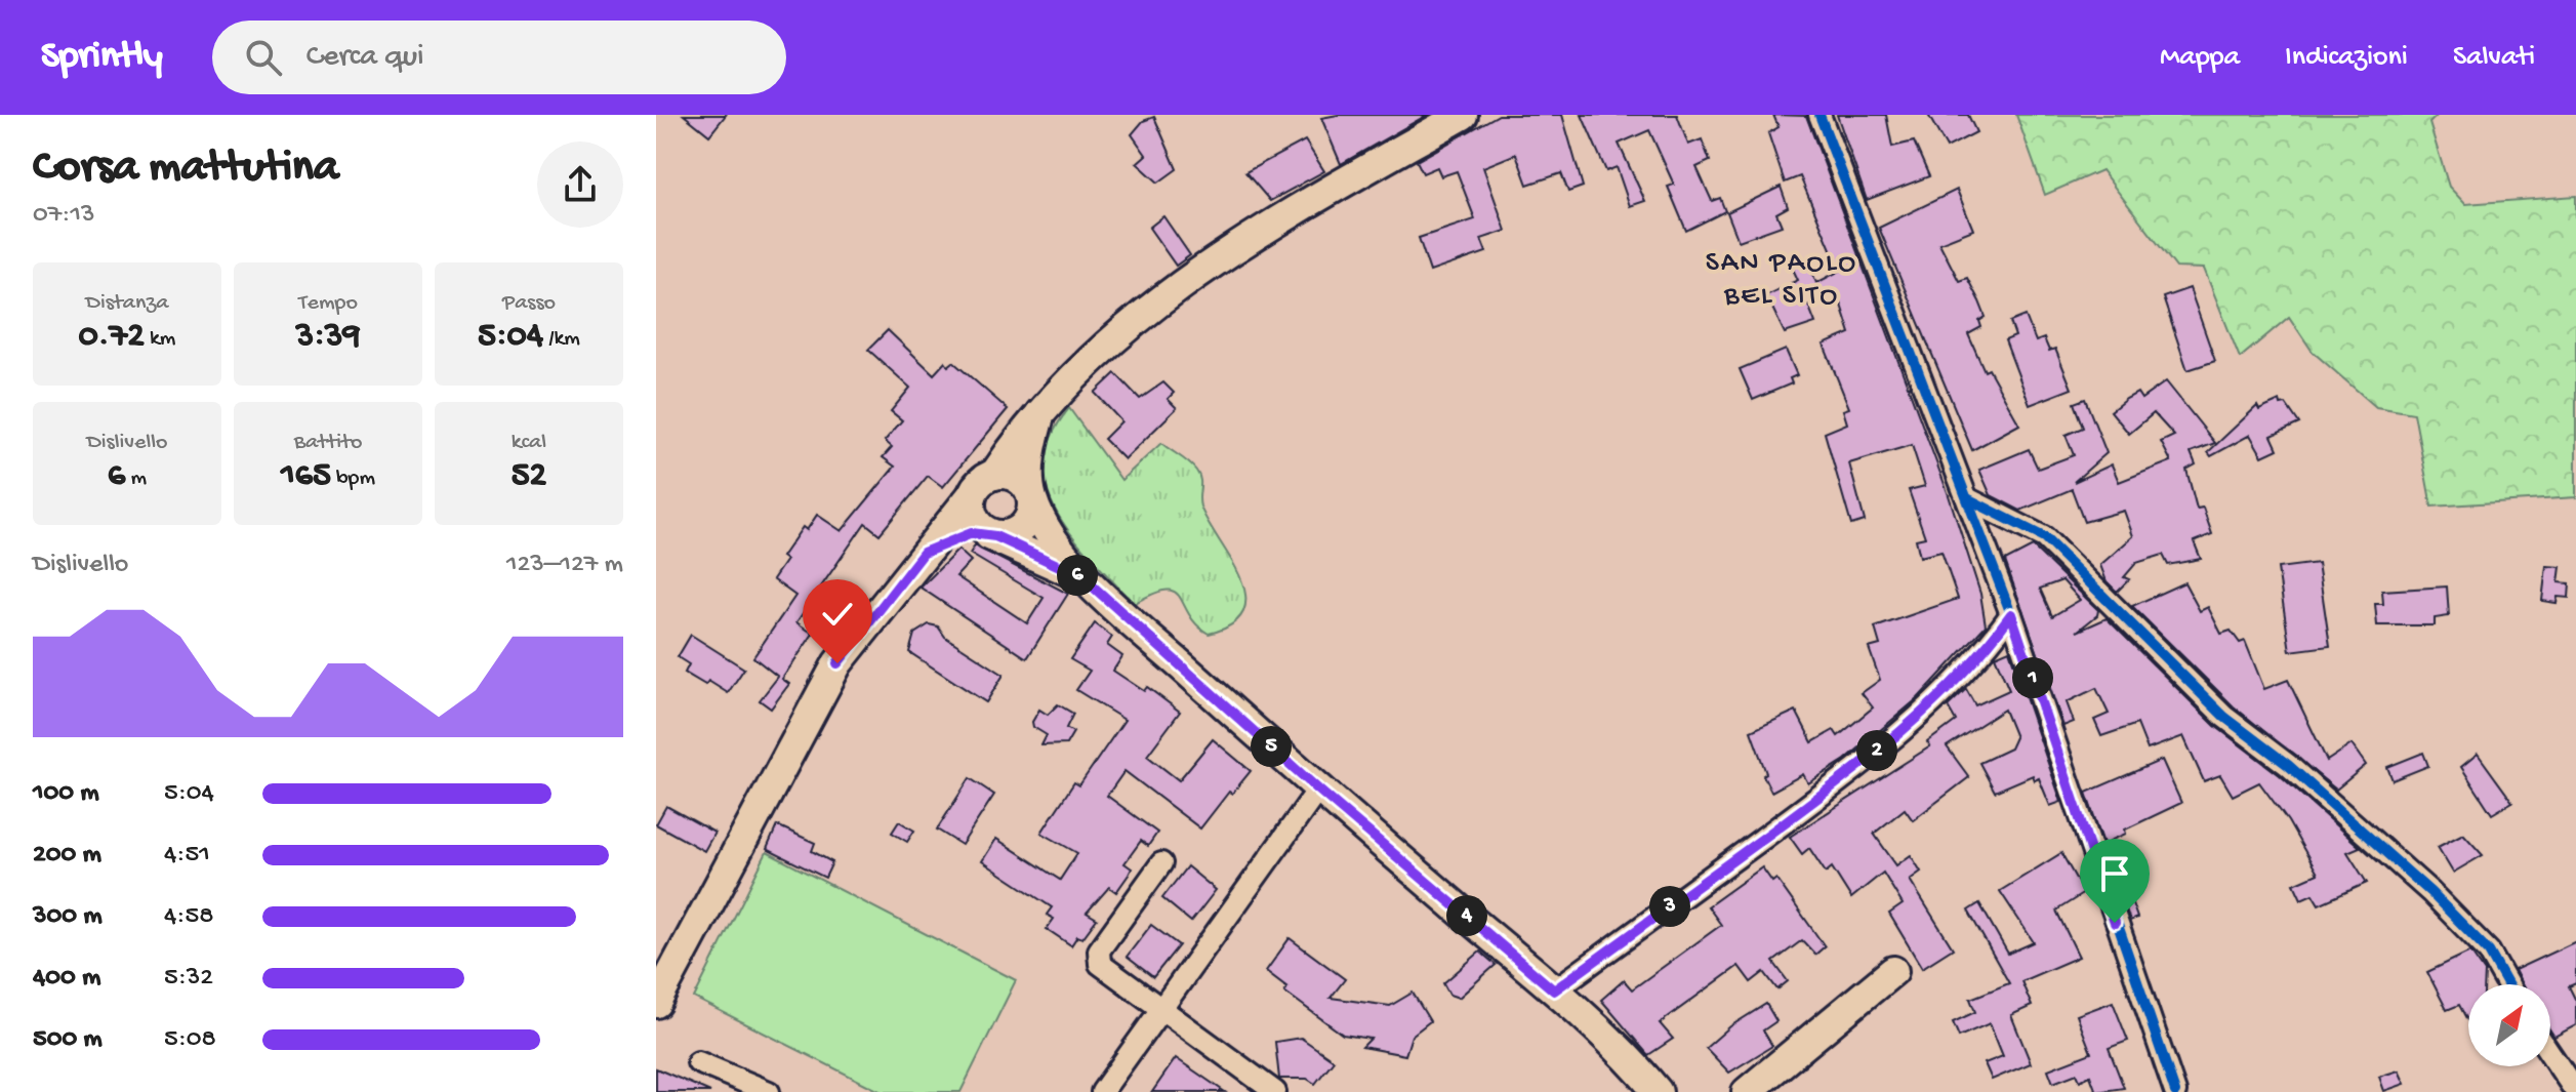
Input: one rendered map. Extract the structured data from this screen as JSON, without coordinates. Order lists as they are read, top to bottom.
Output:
{
  "districts": ["SAN PAOLO BEL SITO"],
  "north": "top right",
  "page": {
    "header": "Sprintly",
    "search": "Cerca qui",
    "nav": ["Mappa", "Indicazioni", "Salvati"],
    "heading": ["Corsa mattutina", "07:13"],
    "stats": [
      ["Distanza", "0.72 km"],
      ["Tempo", "3:39"],
      ["Passo", "5:04 /km"],
      ["Dislivello", "6 m"],
      ["Battito", "165 bpm"],
      ["kcal", "52"]
    ],
    "chart": ["Dislivello", "123–127 m"],
    "pins": [
      "6",
      "1",
      "5",
      "2",
      "3",
      "4"
    ],
    "list": [
      {
        "name": "100 m",
        "note": "5:04"
      },
      {
        "name": "200 m",
        "note": "4:51"
      },
      {
        "name": "300 m",
        "note": "4:58"
      },
      {
        "name": "400 m",
        "note": "5:32"
      },
      {
        "name": "500 m",
        "note": "5:08"
      }
    ]
  }
}
